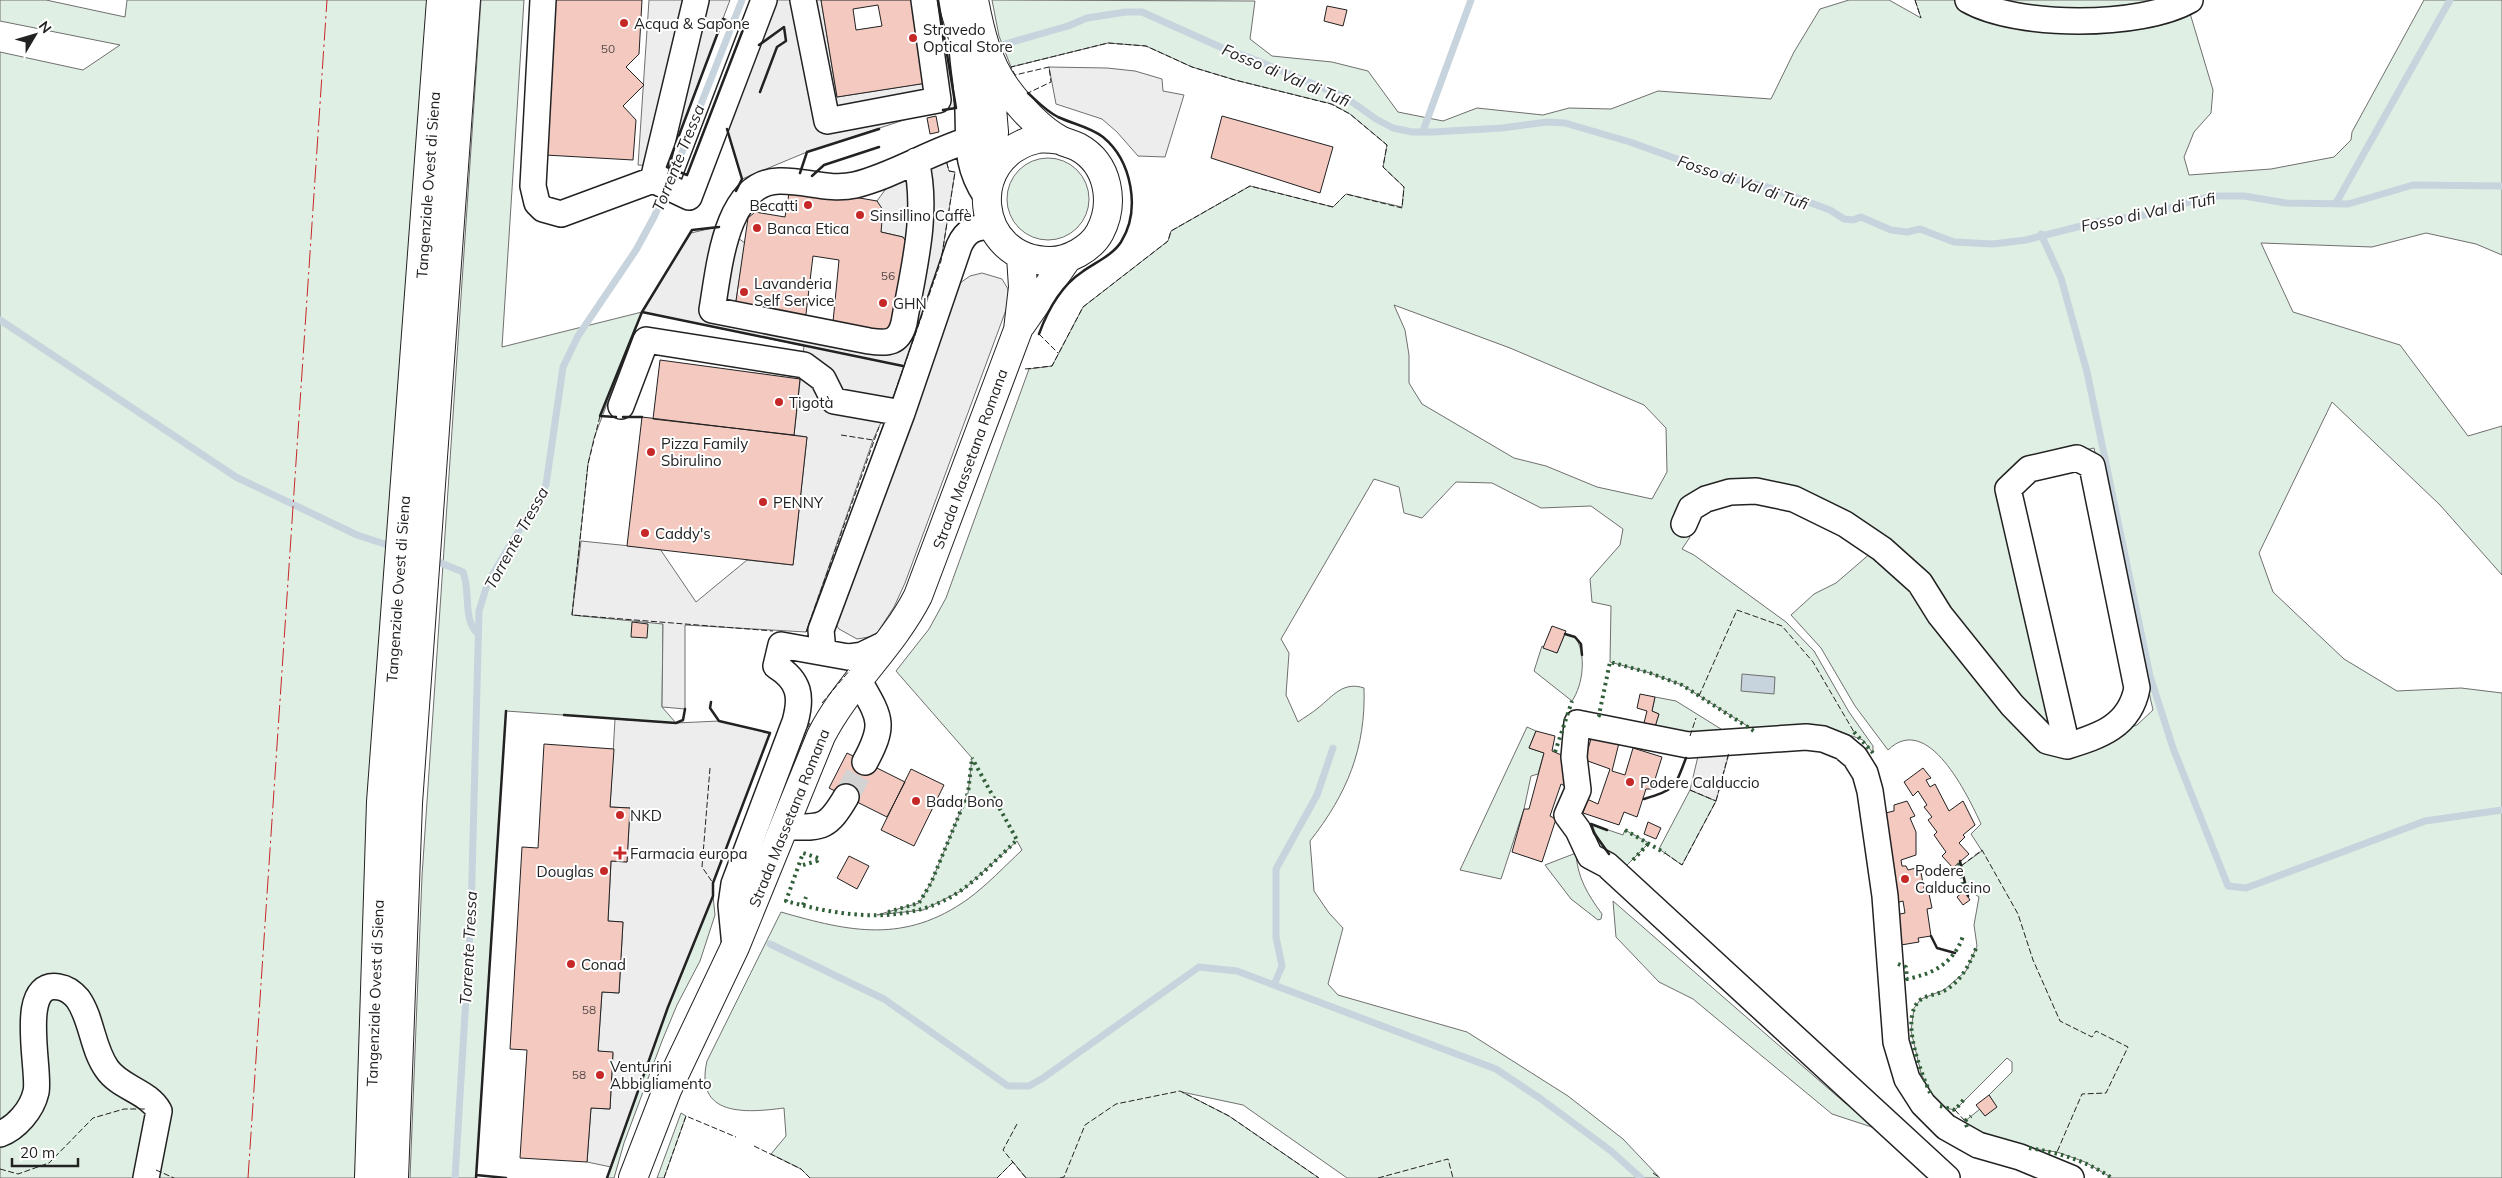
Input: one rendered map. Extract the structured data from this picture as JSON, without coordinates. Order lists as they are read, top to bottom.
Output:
{
  "streets": {
    "main road": ["Tangenziale Ovest di Siena", "Strada Massetana Romana"]
  },
  "water": ["Fosso di Val di Tufi", "Torrente Tressa"],
  "places": {
    "other": [
      "Acqua & Sapone",
      "Stravedo Optical Store",
      "Becatti",
      "Sinsillino Caffè",
      "Banca Etica",
      "Lavanderia Self Service",
      "GHN",
      "Tigotà",
      "Pizza Family Sbirulino",
      "PENNY",
      "Caddy's",
      "Podere Calduccio",
      "Bada Bono",
      "NKD",
      "Douglas",
      "Podere Calduccino",
      "Conad",
      "Venturini Abbigliamento"
    ],
    "health": ["Farmacia europa"]
  },
  "house_numbers": [
    "50",
    "56",
    "58",
    "58"
  ],
  "scale_bar": "20 m",
  "north": "top right"
}
